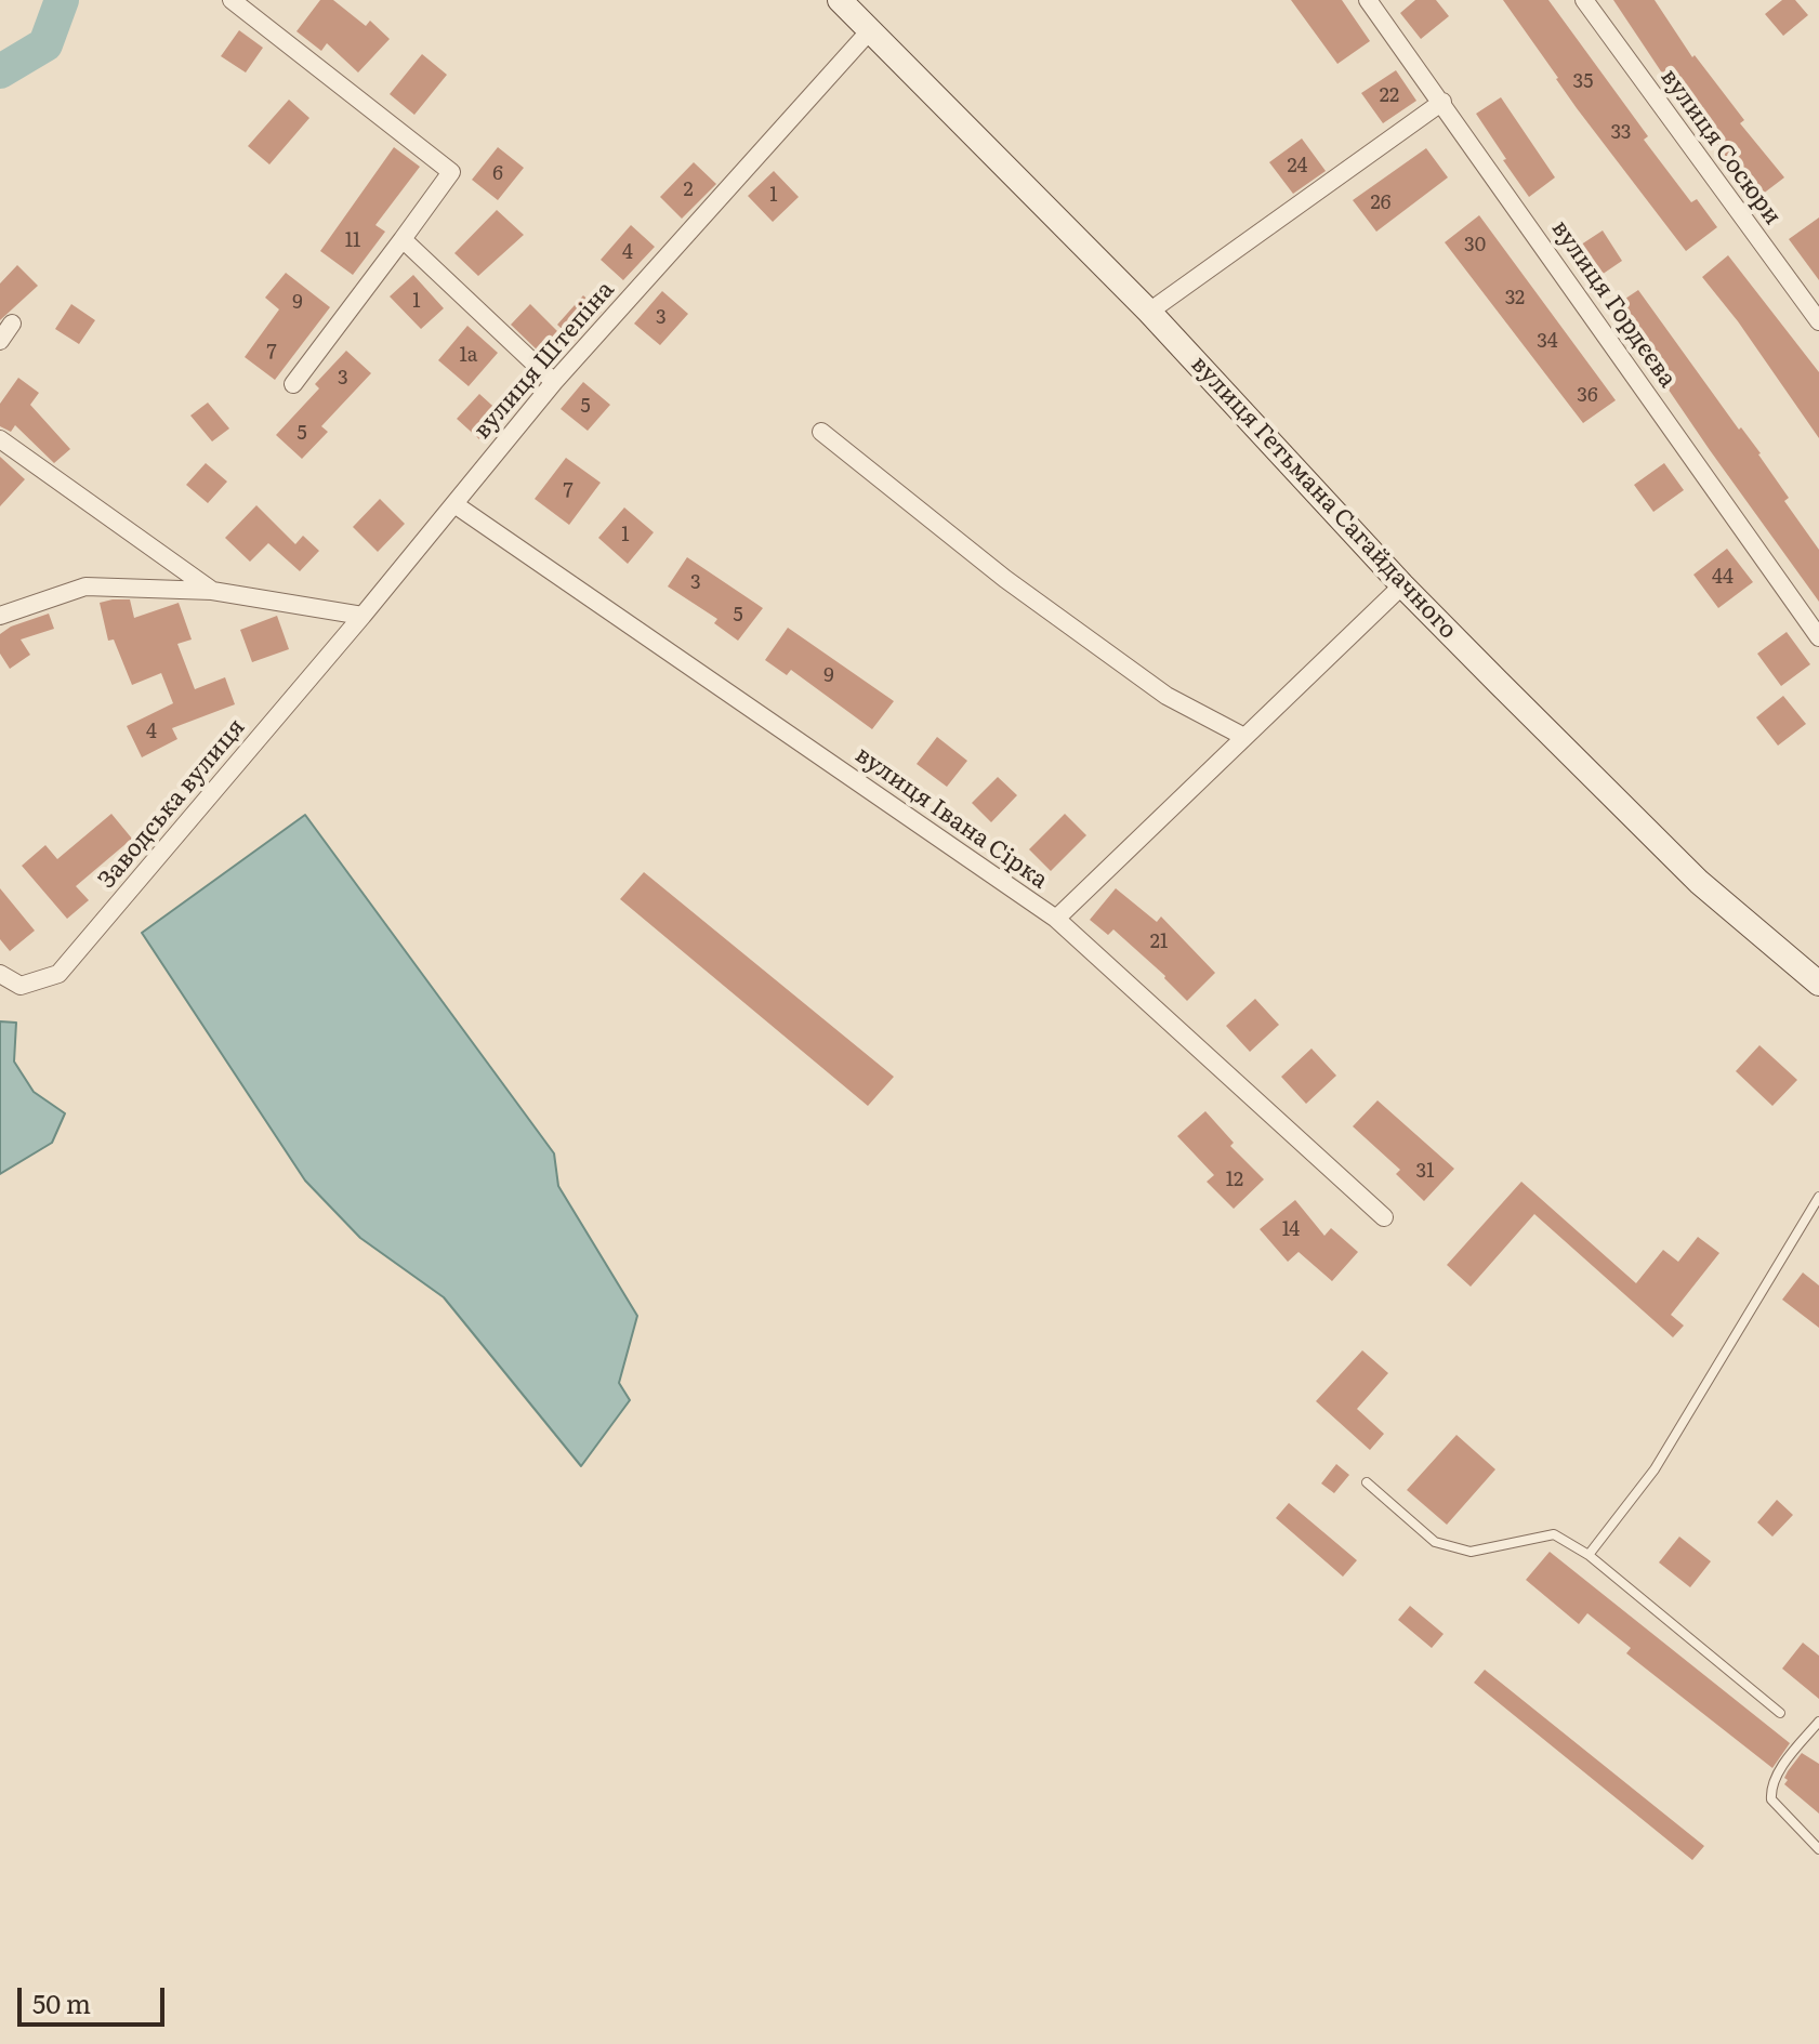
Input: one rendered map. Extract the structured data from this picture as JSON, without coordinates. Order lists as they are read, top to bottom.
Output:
{
  "streets": {
    "main road": ["вулиця Гетьмана Сагайдачного"],
    "street": [
      "вулиця Сосюри",
      "вулиця Гордєєва",
      "вулиця Штепіна",
      "Заводська вулиця",
      "вулиця Івана Сірка"
    ]
  },
  "crossings": [
    ["вулиця Штепіна", "вулиця Гетьмана Сагайдачного"],
    ["вулиця Штепіна", "Заводська вулиця"],
    ["вулиця Штепіна", "вулиця Івана Сірка"]
  ],
  "house_numbers": [
    "35",
    "22",
    "33",
    "24",
    "6",
    "2",
    "1",
    "26",
    "11",
    "30",
    "4",
    "32",
    "1",
    "9",
    "3",
    "34",
    "7",
    "1а",
    "3",
    "36",
    "5",
    "5",
    "7",
    "1",
    "44",
    "3",
    "5",
    "9",
    "4",
    "21",
    "31",
    "12",
    "14"
  ],
  "scale_bar": "50 m"
}
